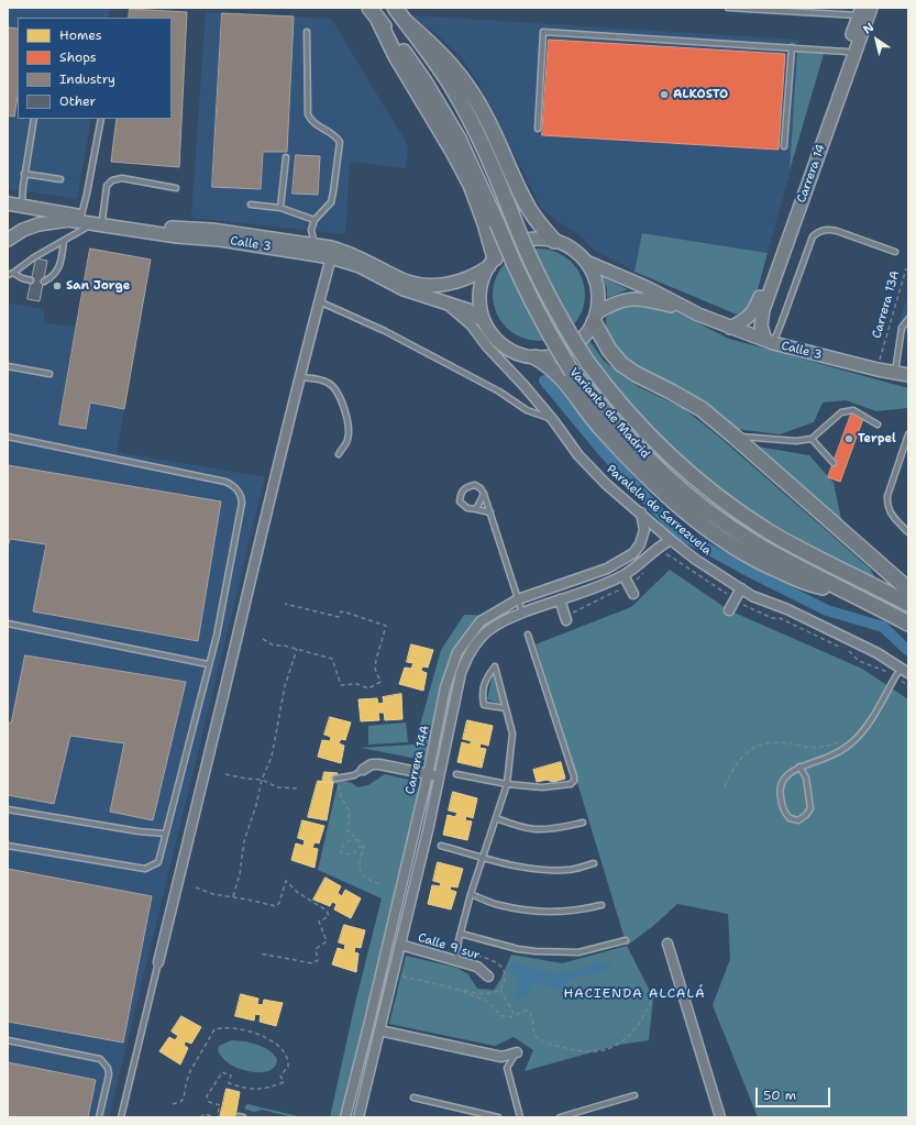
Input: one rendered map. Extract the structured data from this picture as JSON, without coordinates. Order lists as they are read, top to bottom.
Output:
{
  "streets": {
    "main road": ["Carrera 14", "Calle 3", "Variante de Madrid"],
    "street": ["Paralela de Serrezuela", "Carrera 14A", "Calle 9 sur"],
    "path": ["Carrera 13A"]
  },
  "crossings": [
    ["Carrera 14", "Calle 3"],
    ["Calle 3", "Paralela de Serrezuela"],
    ["Paralela de Serrezuela", "Carrera 14A"],
    ["Carrera 14A", "Calle 9 sur"]
  ],
  "districts": ["HACIENDA ALCALÁ"],
  "places": ["ALKOSTO", "San Jorge", "Terpel"],
  "legend": [
    "Homes",
    "Shops",
    "Industry",
    "Other"
  ],
  "scale_bar": "50 m",
  "north": "top left"
}
